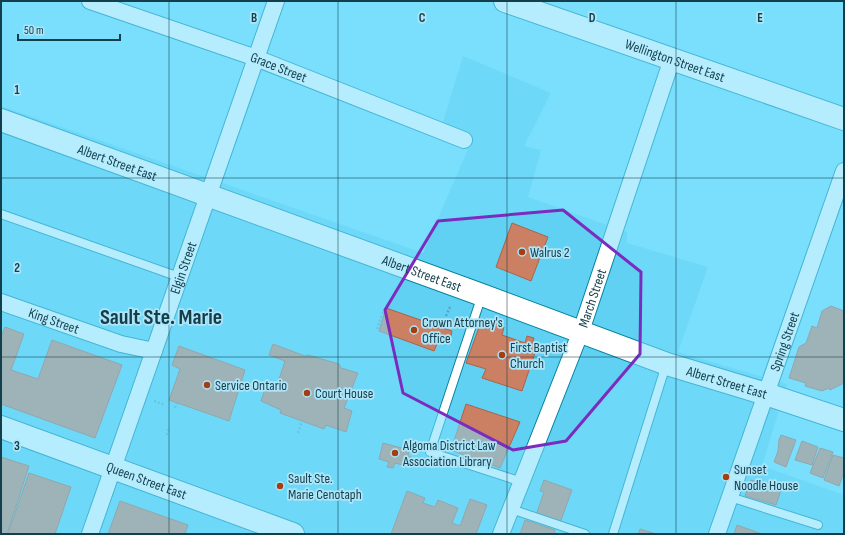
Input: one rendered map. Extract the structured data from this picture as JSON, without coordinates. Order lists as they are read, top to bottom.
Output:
{
  "streets": {
    "main road": ["Wellington Street East", "Albert Street East", "Queen Street East"],
    "street": [
      "Grace Street",
      "Elgin Street",
      "March Street",
      "King Street",
      "Spring Street"
    ]
  },
  "crossings": [
    ["Wellington Street East", "March Street"],
    ["Grace Street", "Elgin Street"],
    ["Albert Street East", "Elgin Street"],
    ["Albert Street East", "March Street"],
    ["Albert Street East", "Spring Street"],
    ["Elgin Street", "King Street"],
    ["Elgin Street", "Queen Street East"]
  ],
  "districts": ["Sault Ste. Marie"],
  "places": [
    "Walrus 2",
    "Crown Attorney's Office",
    "First Baptist Church",
    "Service Ontario",
    "Court House",
    "Algoma District Law Association Library",
    "Sunset Noodle House",
    "Sault Ste. Marie Cenotaph"
  ],
  "scale_bar": "50 m",
  "grid": {
    "columns": [
      "B",
      "C",
      "D",
      "E"
    ],
    "rows": ["1", "2", "3"]
  }
}
